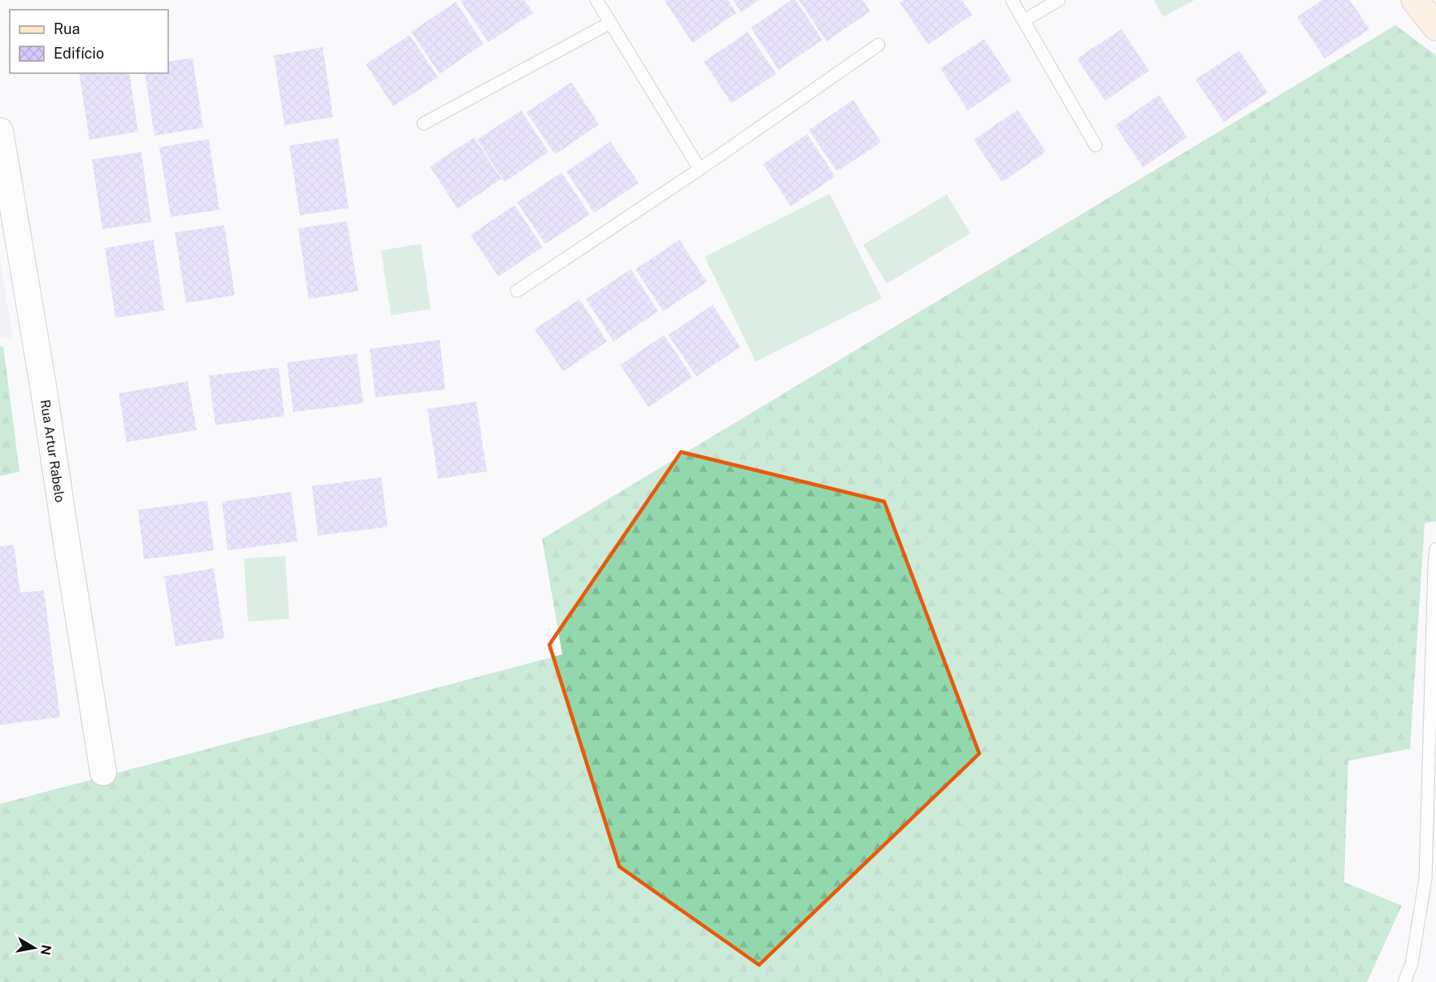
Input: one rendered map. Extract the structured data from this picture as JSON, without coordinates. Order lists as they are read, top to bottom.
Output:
{
  "streets": {
    "street": ["Rua Artur Rabelo"]
  },
  "legend": ["Rua", "Edifício"],
  "north": "right"
}
